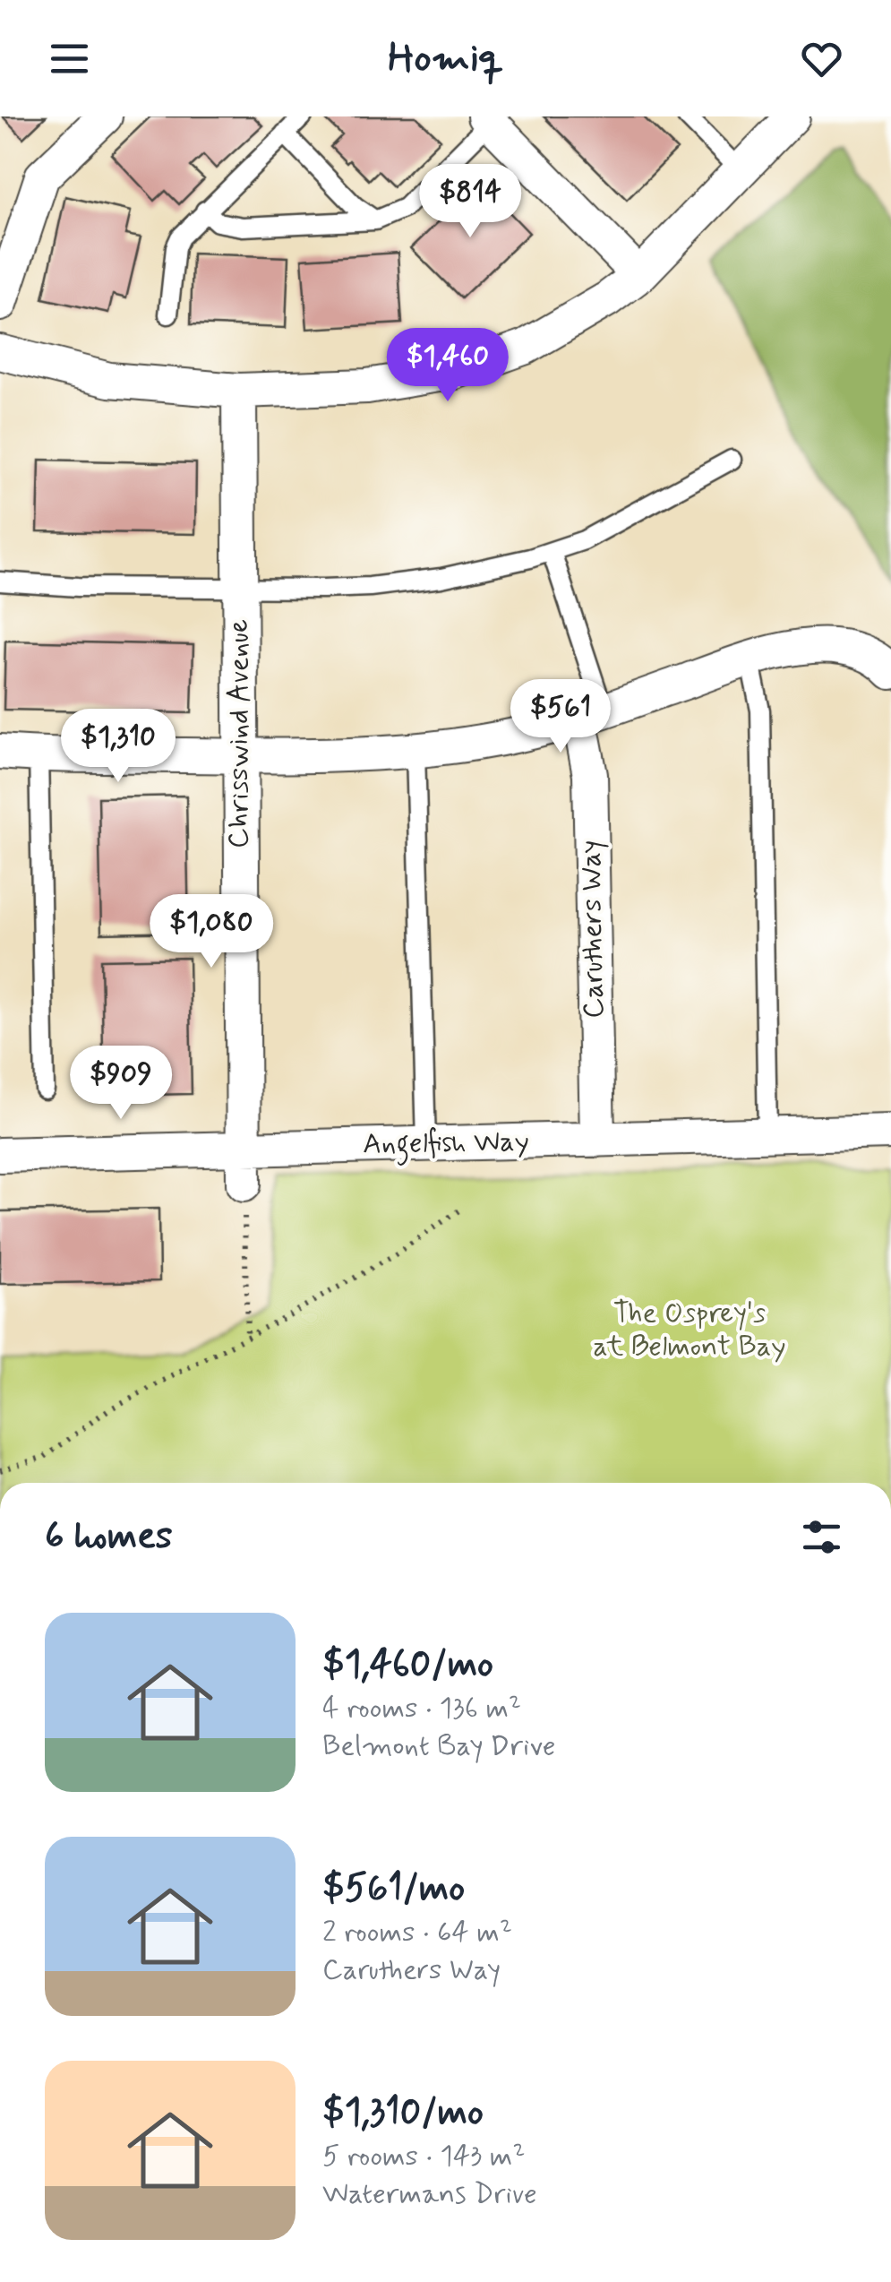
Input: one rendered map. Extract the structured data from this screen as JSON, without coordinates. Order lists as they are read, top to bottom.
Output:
{
  "streets": {
    "street": ["Chrisswind Avenue", "Caruthers Way", "Angelfish Way"]
  },
  "crossings": [
    ["Chrisswind Avenue", "Angelfish Way"],
    ["Caruthers Way", "Angelfish Way"]
  ],
  "parks": ["The Osprey's at Belmont Bay"],
  "page": {
    "header": "Homiq",
    "price": [
      "$814",
      "$1,460",
      "$561",
      "$1,310",
      "$1,080",
      "$909"
    ],
    "heading": "6 homes",
    "list": [
      {
        "name": "$1,460/mo",
        "note": "4 rooms · 136 m² · Belmont Bay Drive"
      },
      {
        "name": "$561/mo",
        "note": "2 rooms · 64 m² · Caruthers Way"
      },
      {
        "name": "$1,310/mo",
        "note": "5 rooms · 143 m² · Watermans Drive"
      }
    ]
  }
}
